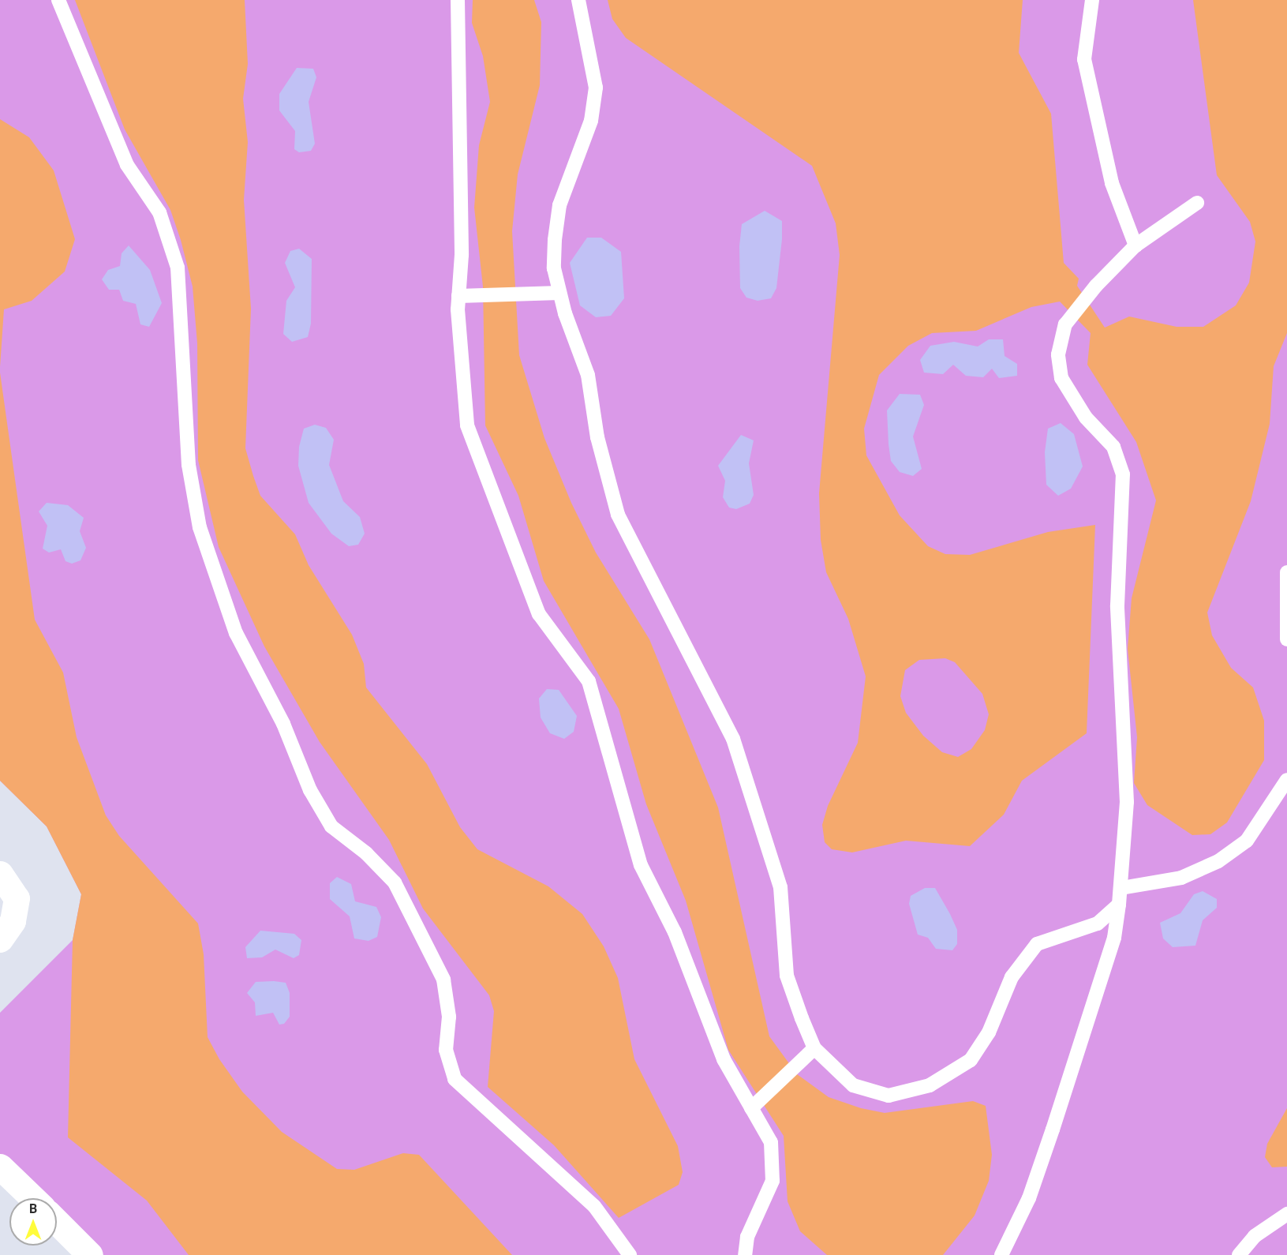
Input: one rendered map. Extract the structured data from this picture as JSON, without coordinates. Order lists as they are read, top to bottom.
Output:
{
  "north": "top"
}
